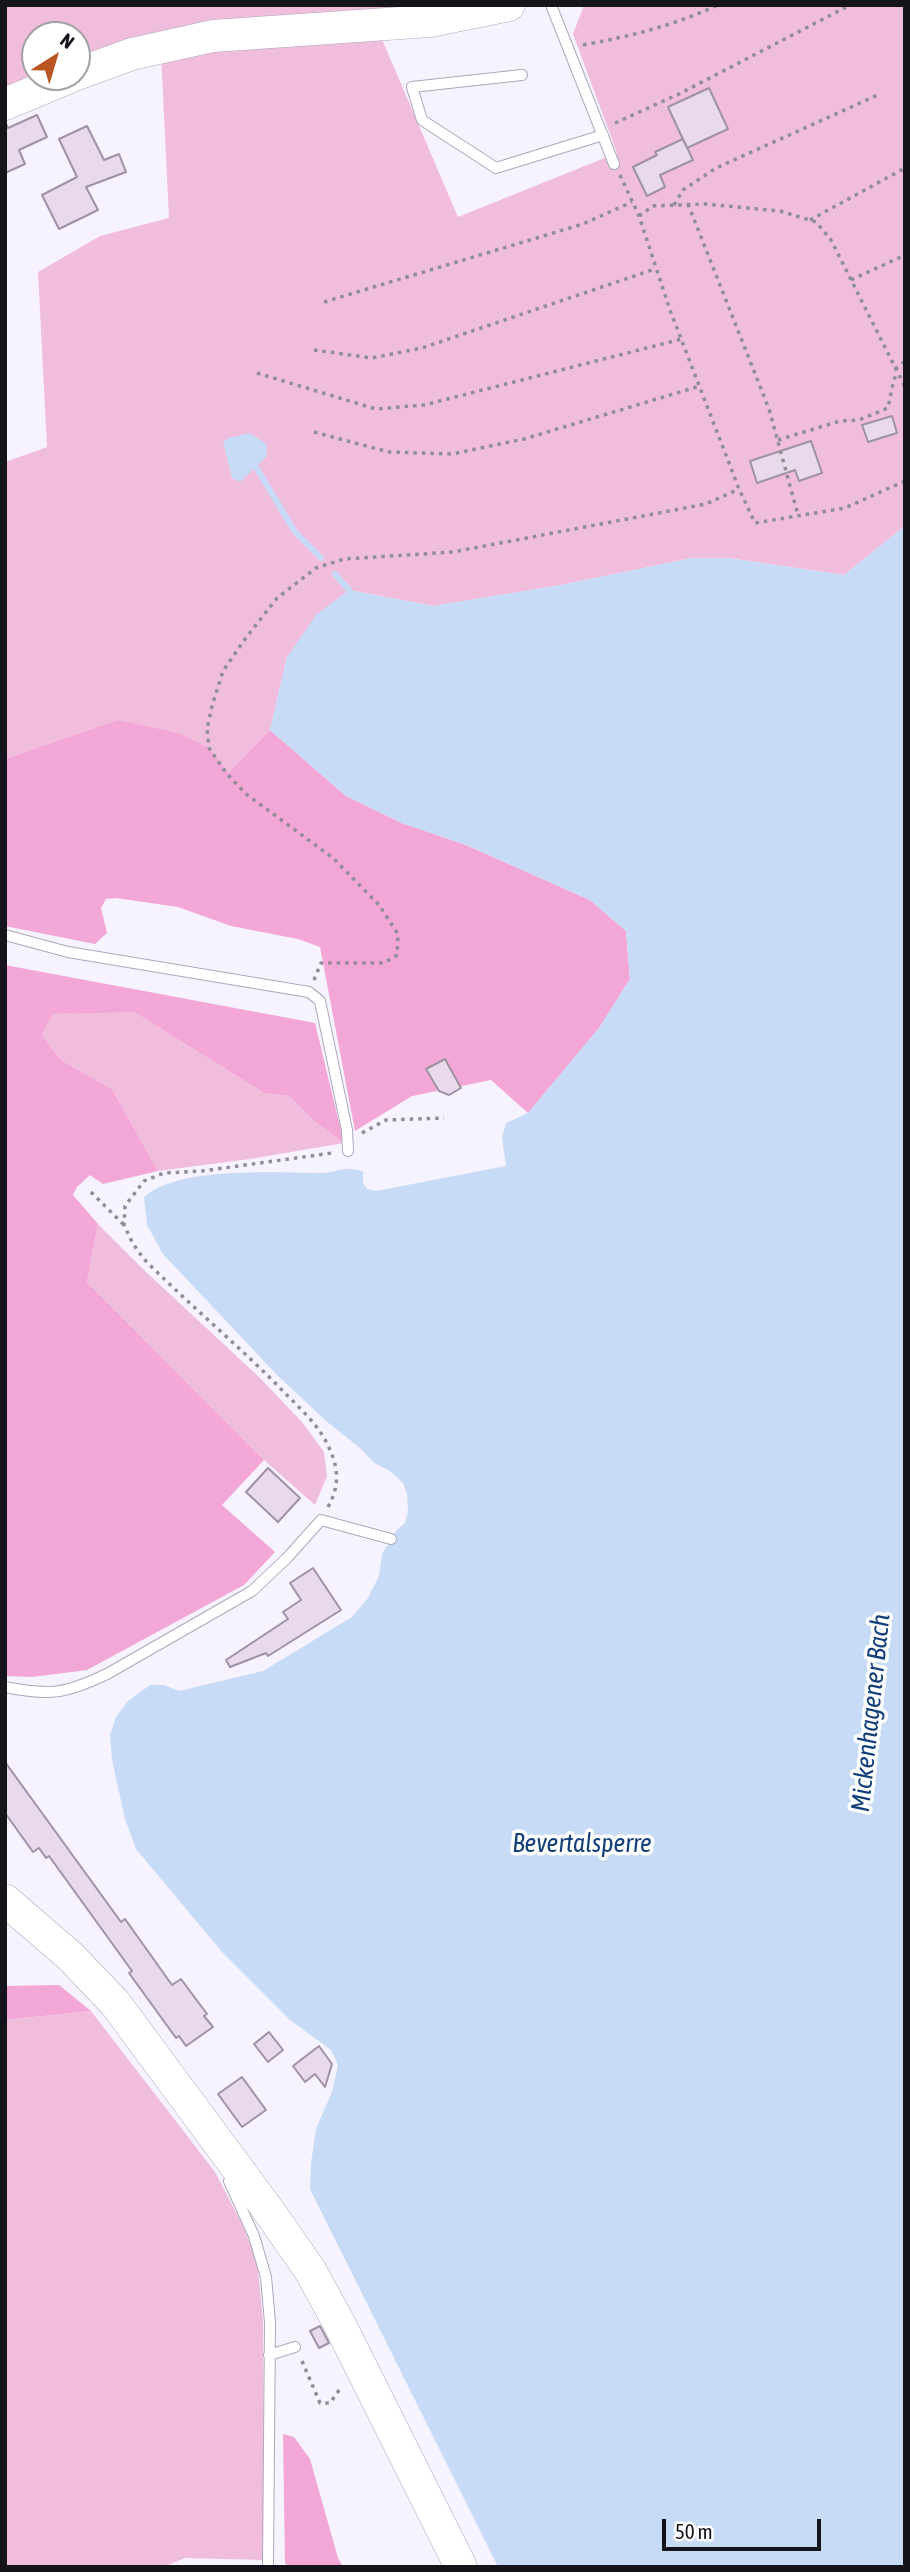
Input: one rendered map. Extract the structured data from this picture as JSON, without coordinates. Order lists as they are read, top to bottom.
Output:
{
  "water": ["Mickenhagener Bach", "Bevertalsperre"],
  "scale_bar": "50 m",
  "north": "top right"
}
